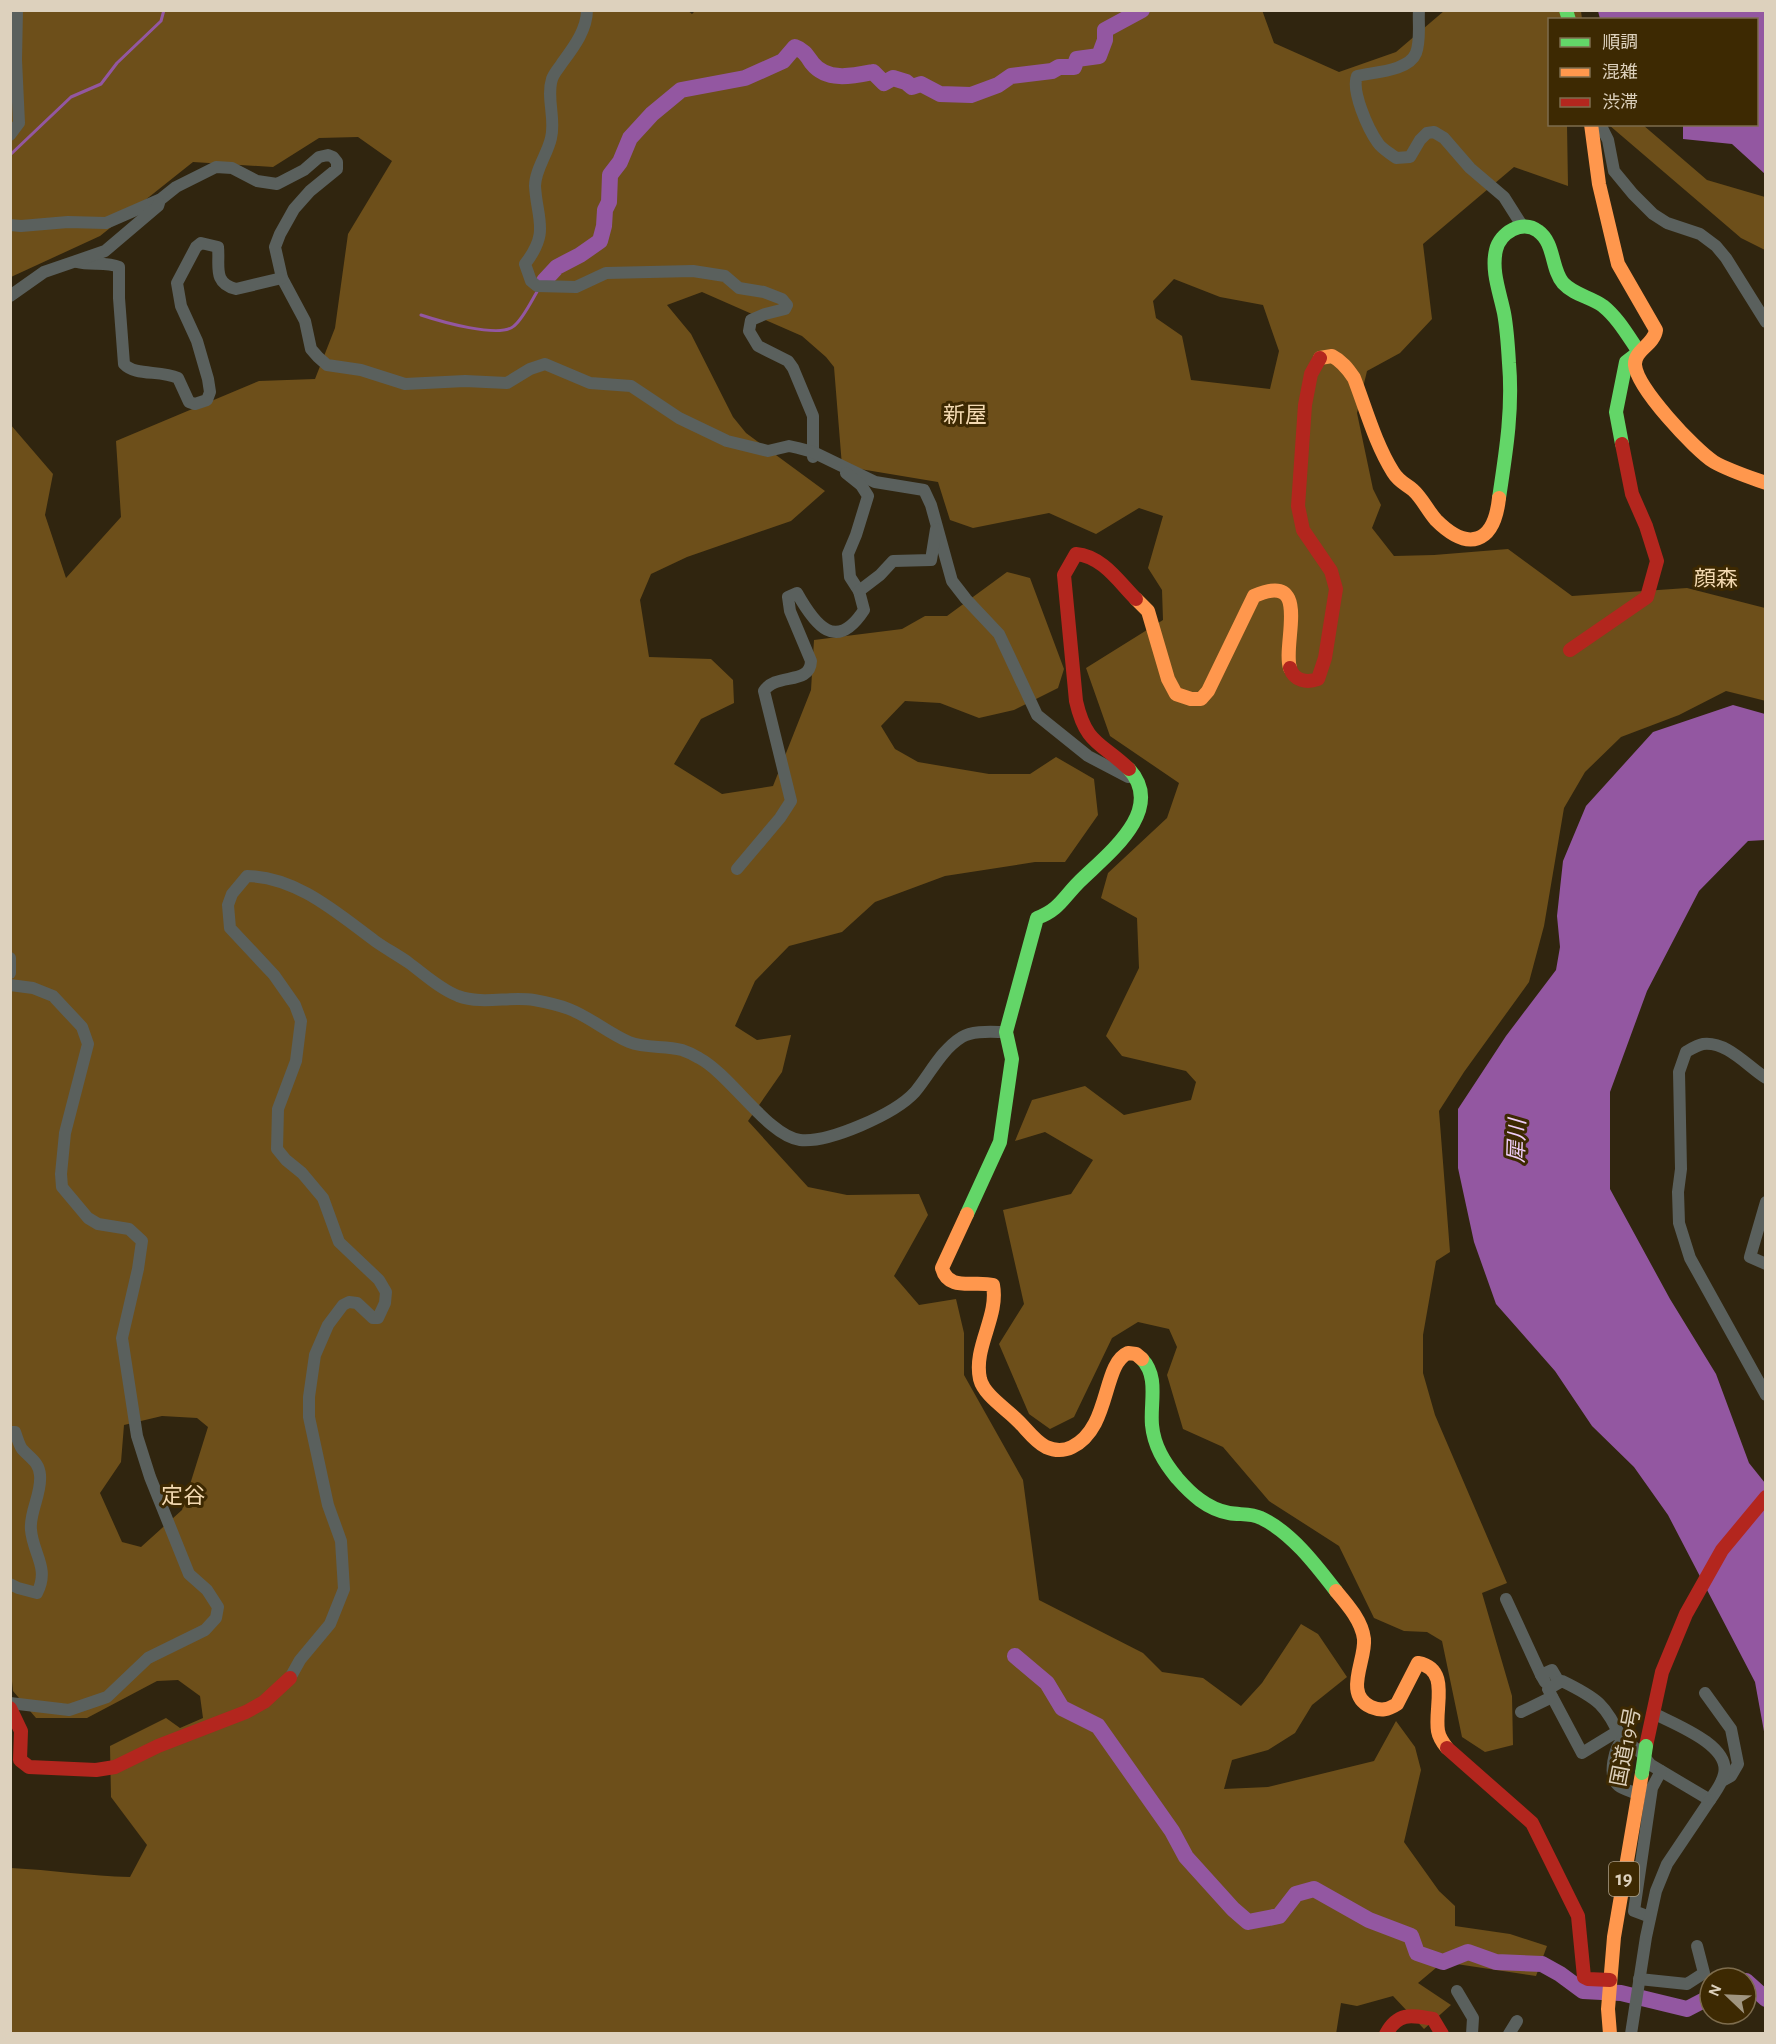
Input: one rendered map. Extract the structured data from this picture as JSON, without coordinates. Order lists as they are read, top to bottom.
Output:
{
  "streets": {
    "main road": ["国道19号", "19"]
  },
  "districts": ["新屋", "顔森", "定谷"],
  "water": ["犀川"],
  "legend": ["順調", "混雑", "渋滞"],
  "north": "top left"
}
